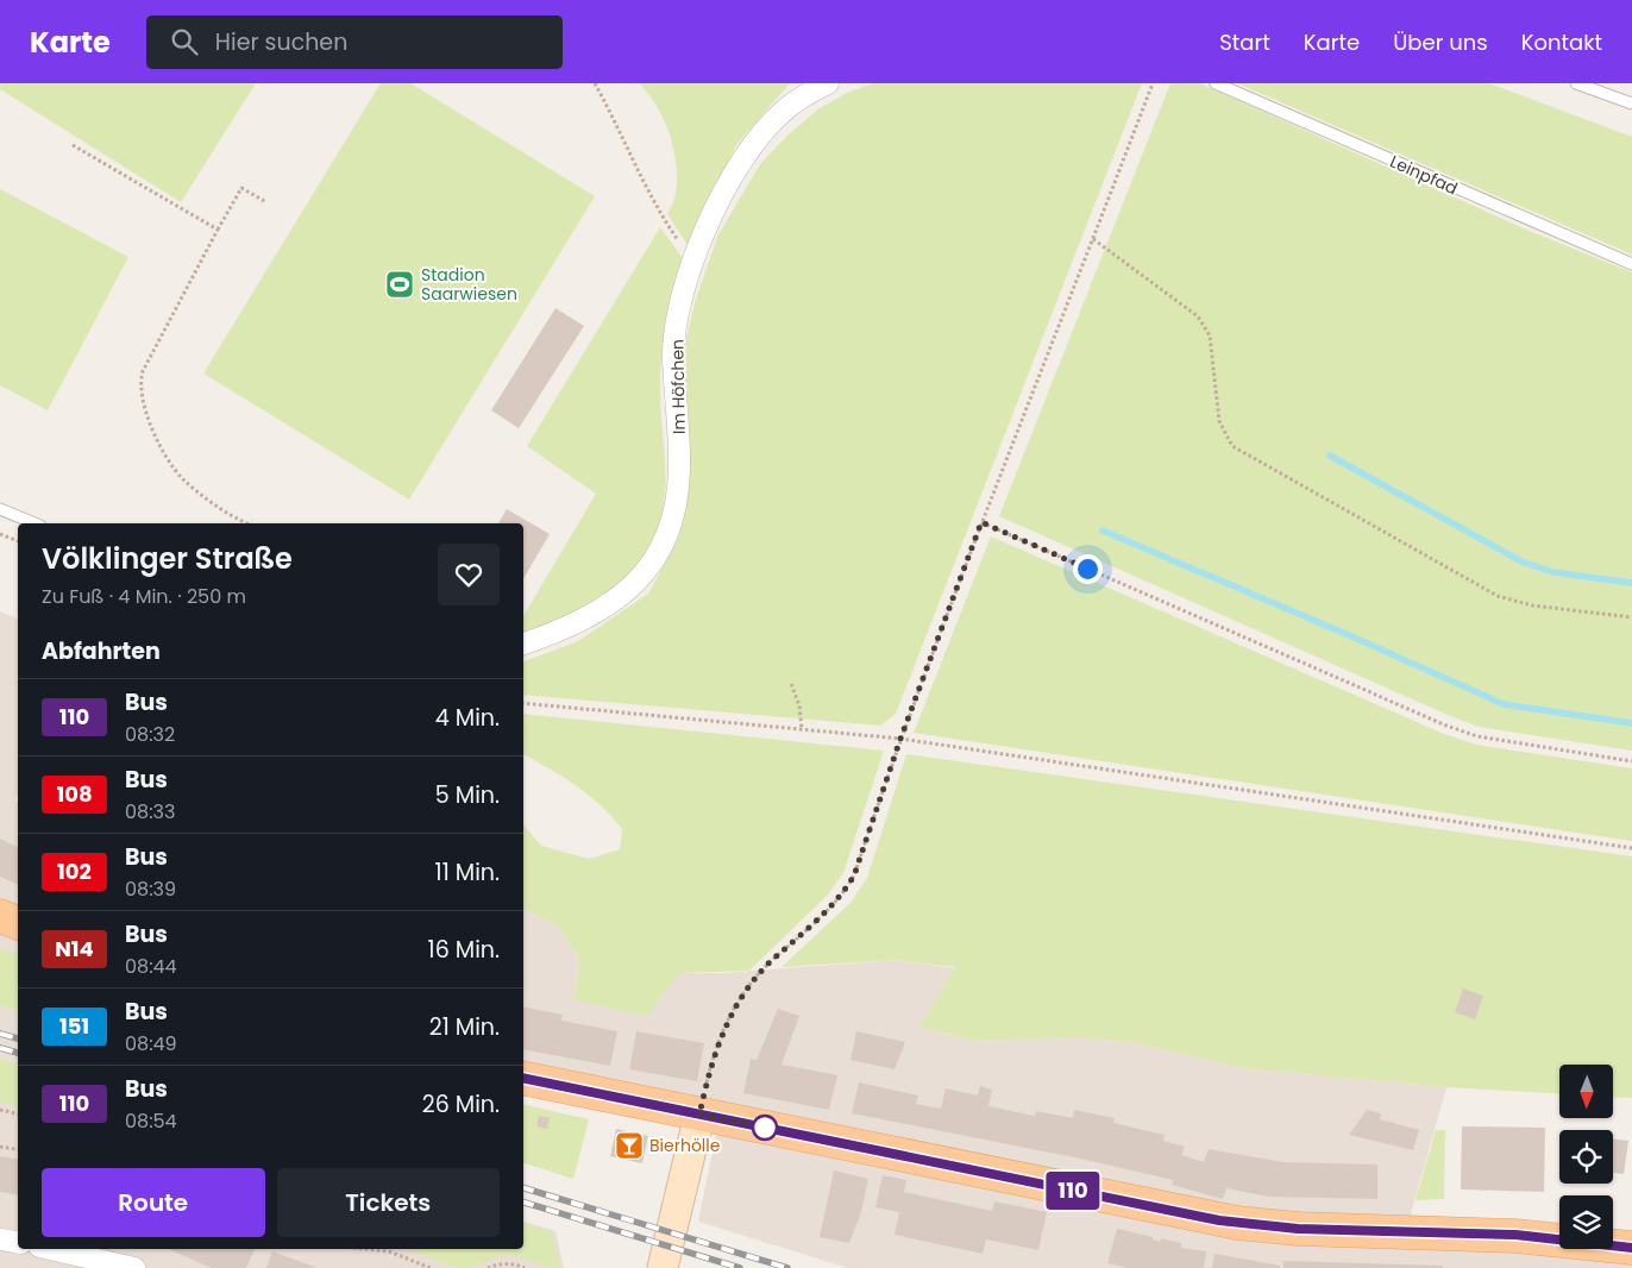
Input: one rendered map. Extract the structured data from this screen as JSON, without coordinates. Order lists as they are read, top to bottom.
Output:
{
  "streets": {
    "street": ["Im Höfchen"],
    "lane": ["Leinpfad"]
  },
  "places": {
    "sports": ["Stadion Saarwiesen"],
    "bar": ["Bierhölle"]
  },
  "lines": ["bus line 110"],
  "north": "bottom",
  "page": {
    "header": "Karte",
    "search": "Hier suchen",
    "nav": [
      "Start",
      "Karte",
      "Über uns",
      "Kontakt"
    ],
    "on_map": "110",
    "heading": [
      ["Völklinger Straße", "Zu Fuß · 4 Min. · 250 m"],
      "Abfahrten"
    ],
    "list": [
      {
        "mark": "110",
        "name": "Bus",
        "note": "08:32",
        "value": "4 Min."
      },
      {
        "mark": "108",
        "name": "Bus",
        "note": "08:33",
        "value": "5 Min."
      },
      {
        "mark": "102",
        "name": "Bus",
        "note": "08:39",
        "value": "11 Min."
      },
      {
        "mark": "N14",
        "name": "Bus",
        "note": "08:44",
        "value": "16 Min."
      },
      {
        "mark": "151",
        "name": "Bus",
        "note": "08:49",
        "value": "21 Min."
      },
      {
        "mark": "110",
        "name": "Bus",
        "note": "08:54",
        "value": "26 Min."
      }
    ],
    "buttons": ["Route", "Tickets"]
  }
}
